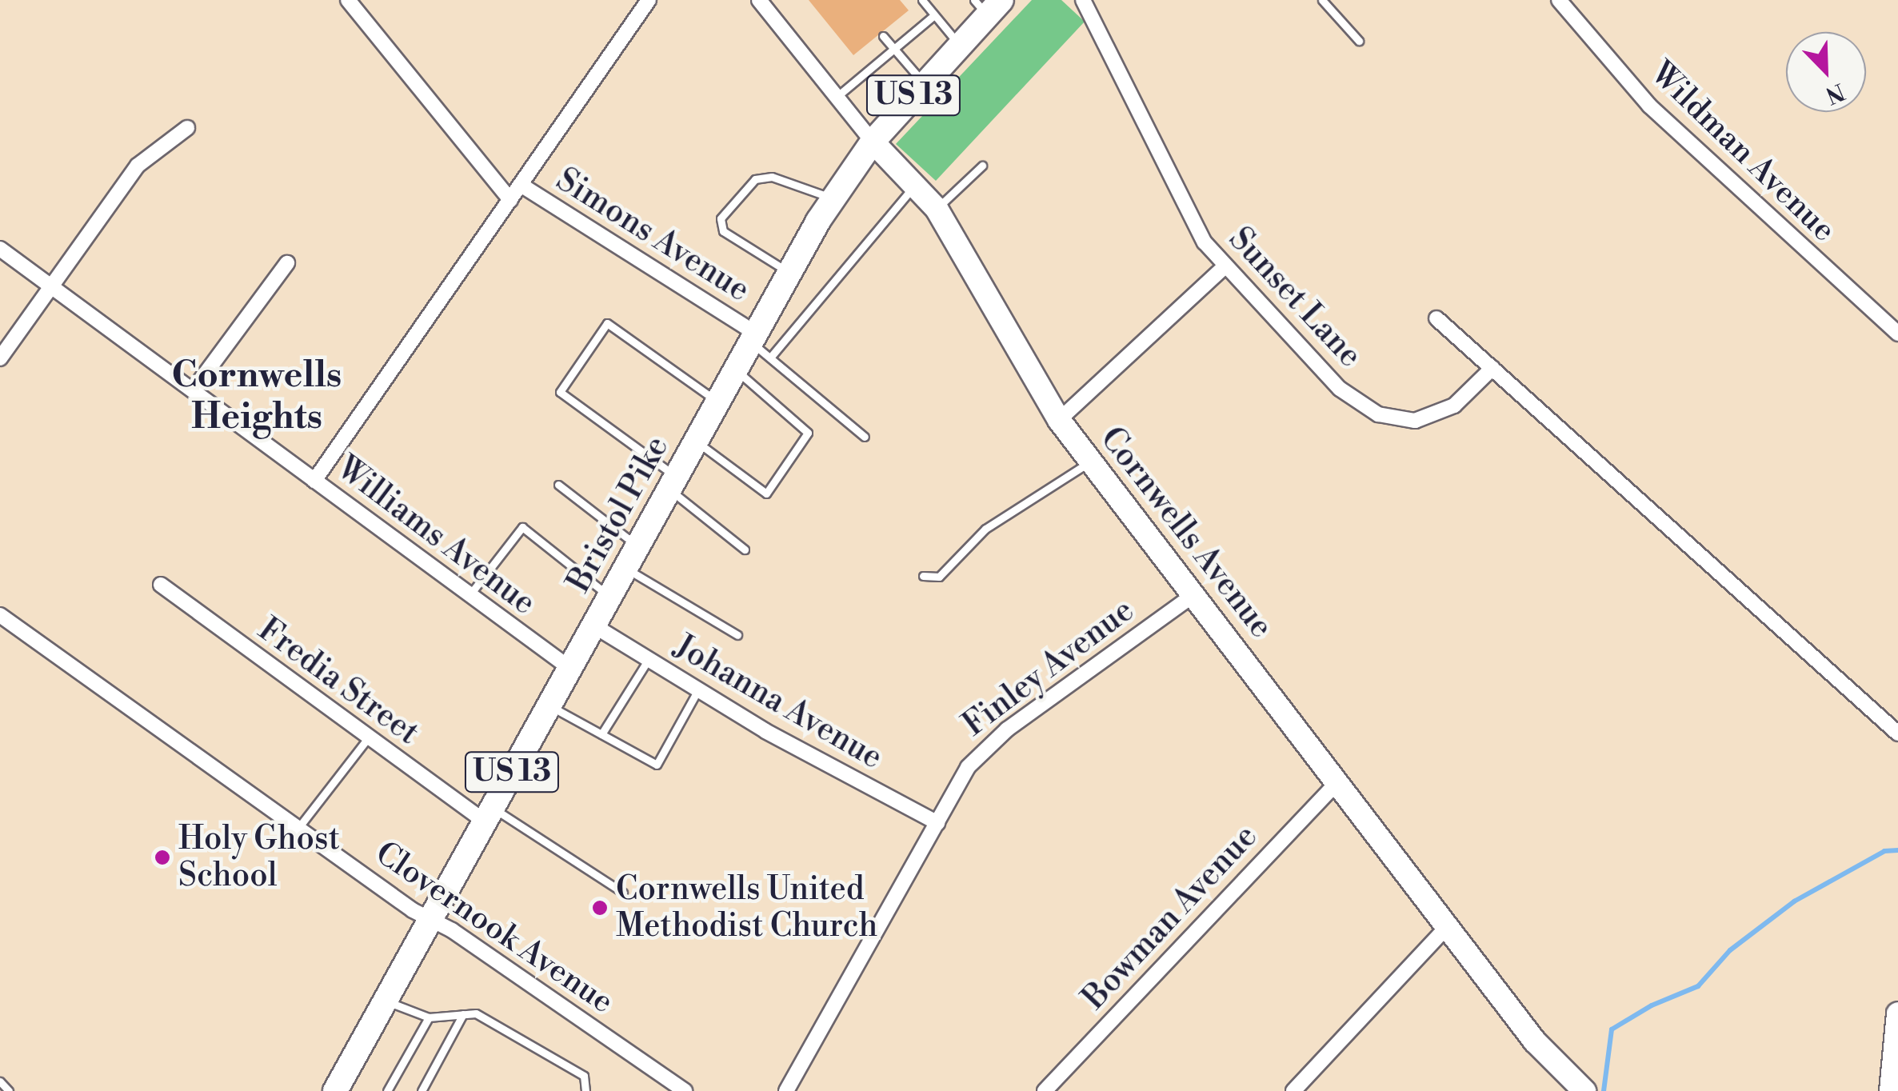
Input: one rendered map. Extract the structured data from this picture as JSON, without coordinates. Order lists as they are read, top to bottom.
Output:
{
  "streets": {
    "main road": ["US 13", "Bristol Pike"],
    "street": [
      "Wildman Avenue",
      "Simons Avenue",
      "Sunset Lane",
      "Cornwells Avenue",
      "Williams Avenue",
      "Finley Avenue",
      "Fredia Street",
      "Johanna Avenue",
      "Bowman Avenue",
      "Clovernook Avenue"
    ]
  },
  "crossings": [
    ["Simons Avenue", "Bristol Pike"],
    ["Bristol Pike", "Cornwells Avenue"],
    ["Bristol Pike", "Williams Avenue"],
    ["Bristol Pike", "Fredia Street"],
    ["Bristol Pike", "Johanna Avenue"],
    ["Bristol Pike", "Clovernook Avenue"],
    ["Cornwells Avenue", "Finley Avenue"],
    ["Cornwells Avenue", "Bowman Avenue"],
    ["Finley Avenue", "Johanna Avenue"]
  ],
  "districts": ["Cornwells Heights"],
  "places": ["Holy Ghost School", "Cornwells United Methodist Church"],
  "north": "bottom right"
}
